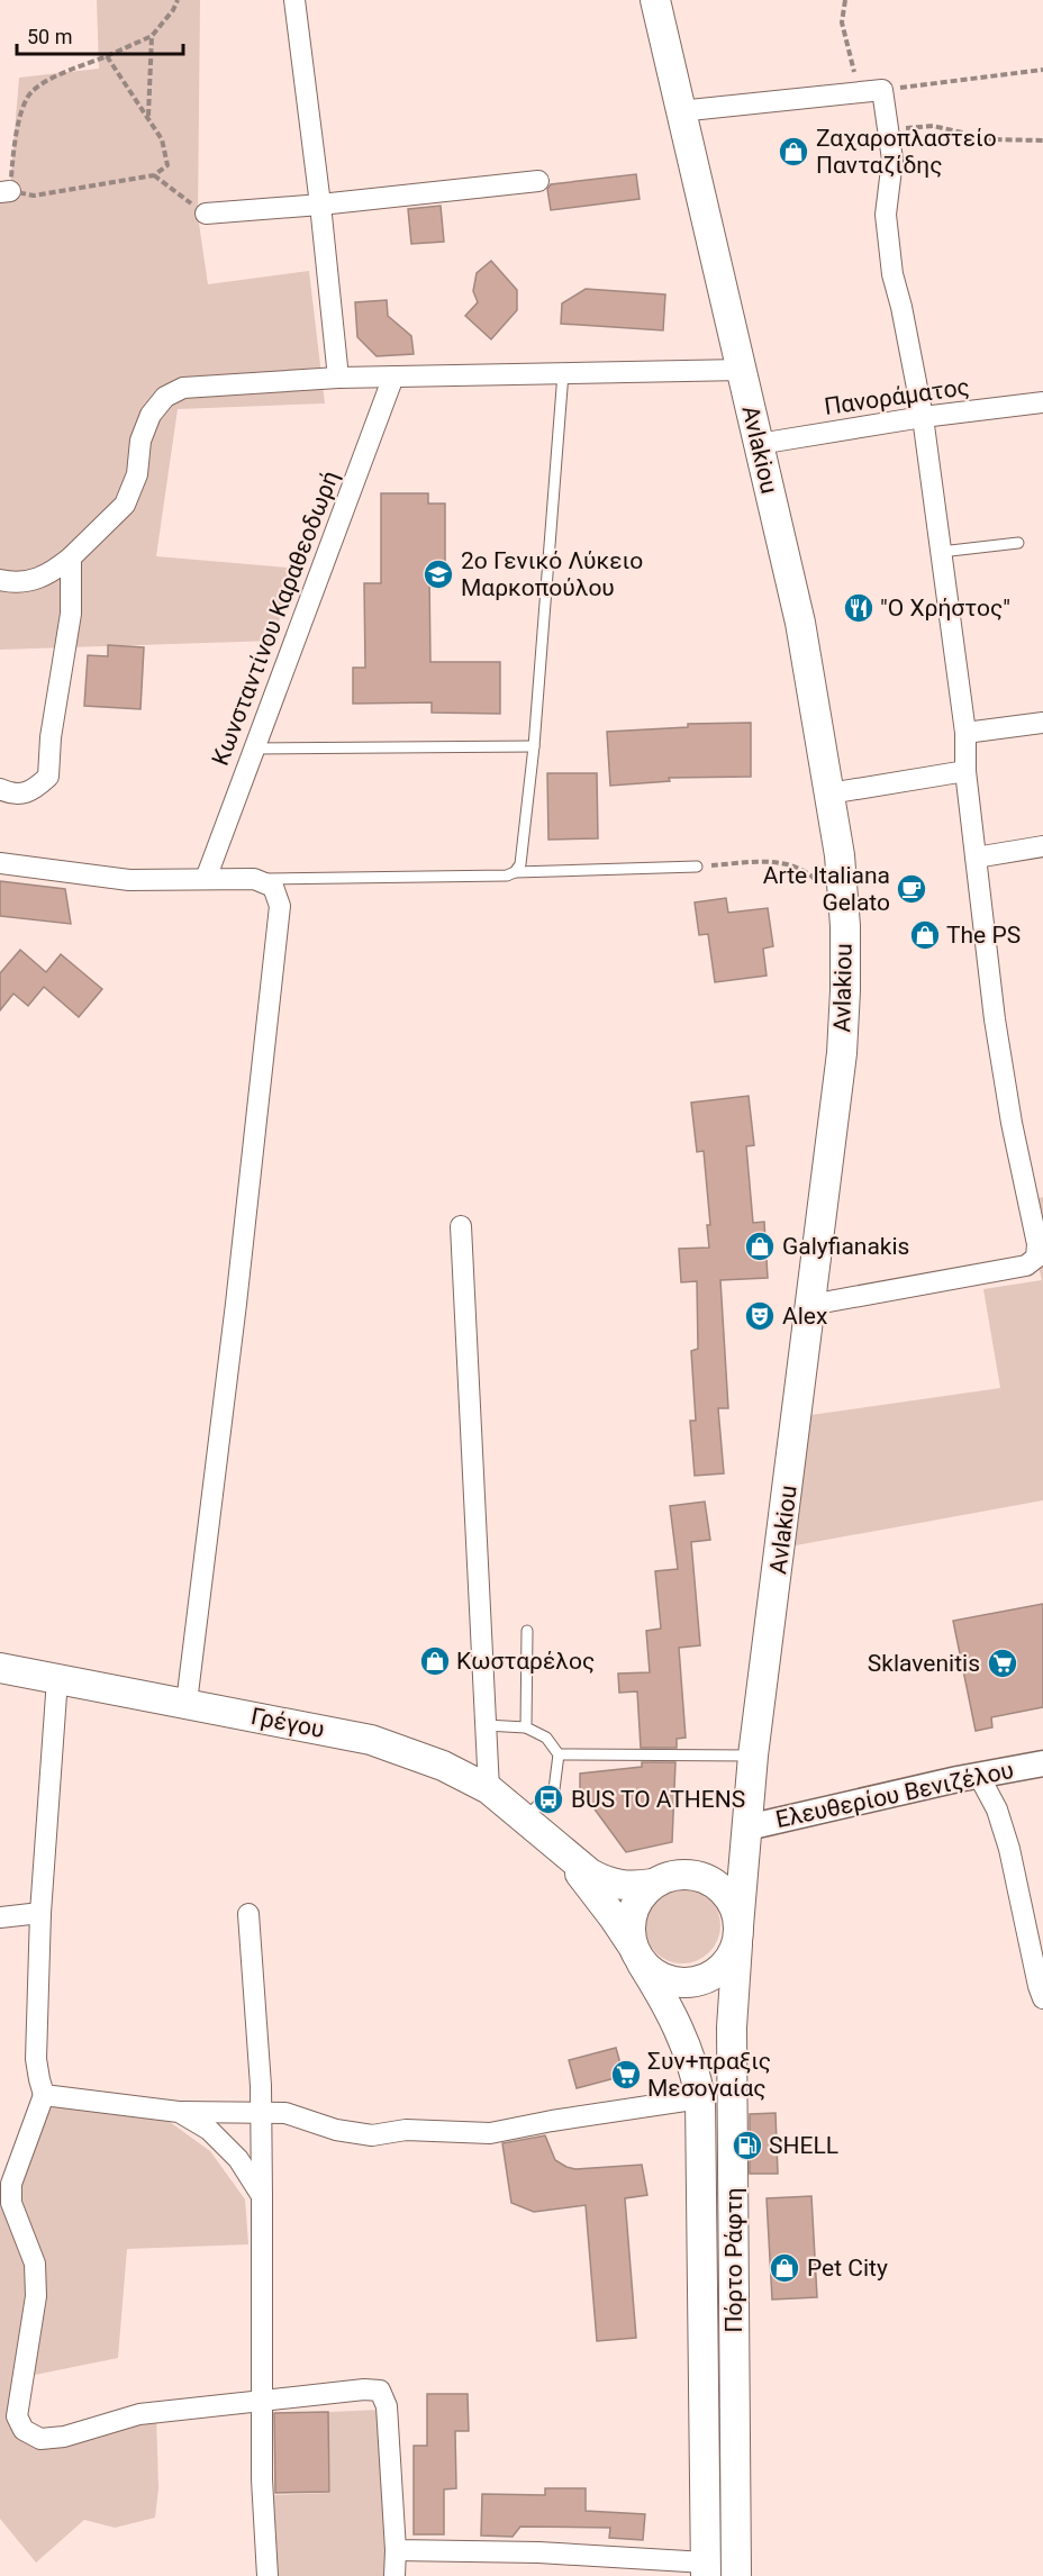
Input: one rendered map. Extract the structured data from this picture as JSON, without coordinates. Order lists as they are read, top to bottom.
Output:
{
  "streets": {
    "main road": ["Avlakiou", "Γρέγου", "Πόρτο Ράφτη"],
    "street": ["Πανοράματος", "Κωνσταντίνου Καραθεοδωρή", "Ελευθερίου Βενιζέλου"]
  },
  "crossings": [
    ["Πανοράματος", "Avlakiou"],
    ["Avlakiou", "Γρέγου"],
    ["Avlakiou", "Ελευθερίου Βενιζέλου"],
    ["Avlakiou", "Πόρτο Ράφτη"],
    ["Γρέγου", "Πόρτο Ράφτη"]
  ],
  "places": {
    "shop": [
      "Ζαχαροπλαστείο Πανταζίδης",
      "The PS",
      "Galyfianakis",
      "Κωσταρέλος",
      "Pet City"
    ],
    "school or university": ["2ο Γενικό Λύκειο Μαρκοπούλου"],
    "restaurant": ["\"Ο Χρήστος\""],
    "cafe": ["Arte Italiana Gelato"],
    "theatre": ["Alex"],
    "supermarket": ["Sklavenitis", "Συν+πραξις Μεσογαίας"],
    "bus stop": ["BUS TO ATHENS"],
    "fuel station": ["SHELL"]
  },
  "scale_bar": "50 m"
}
